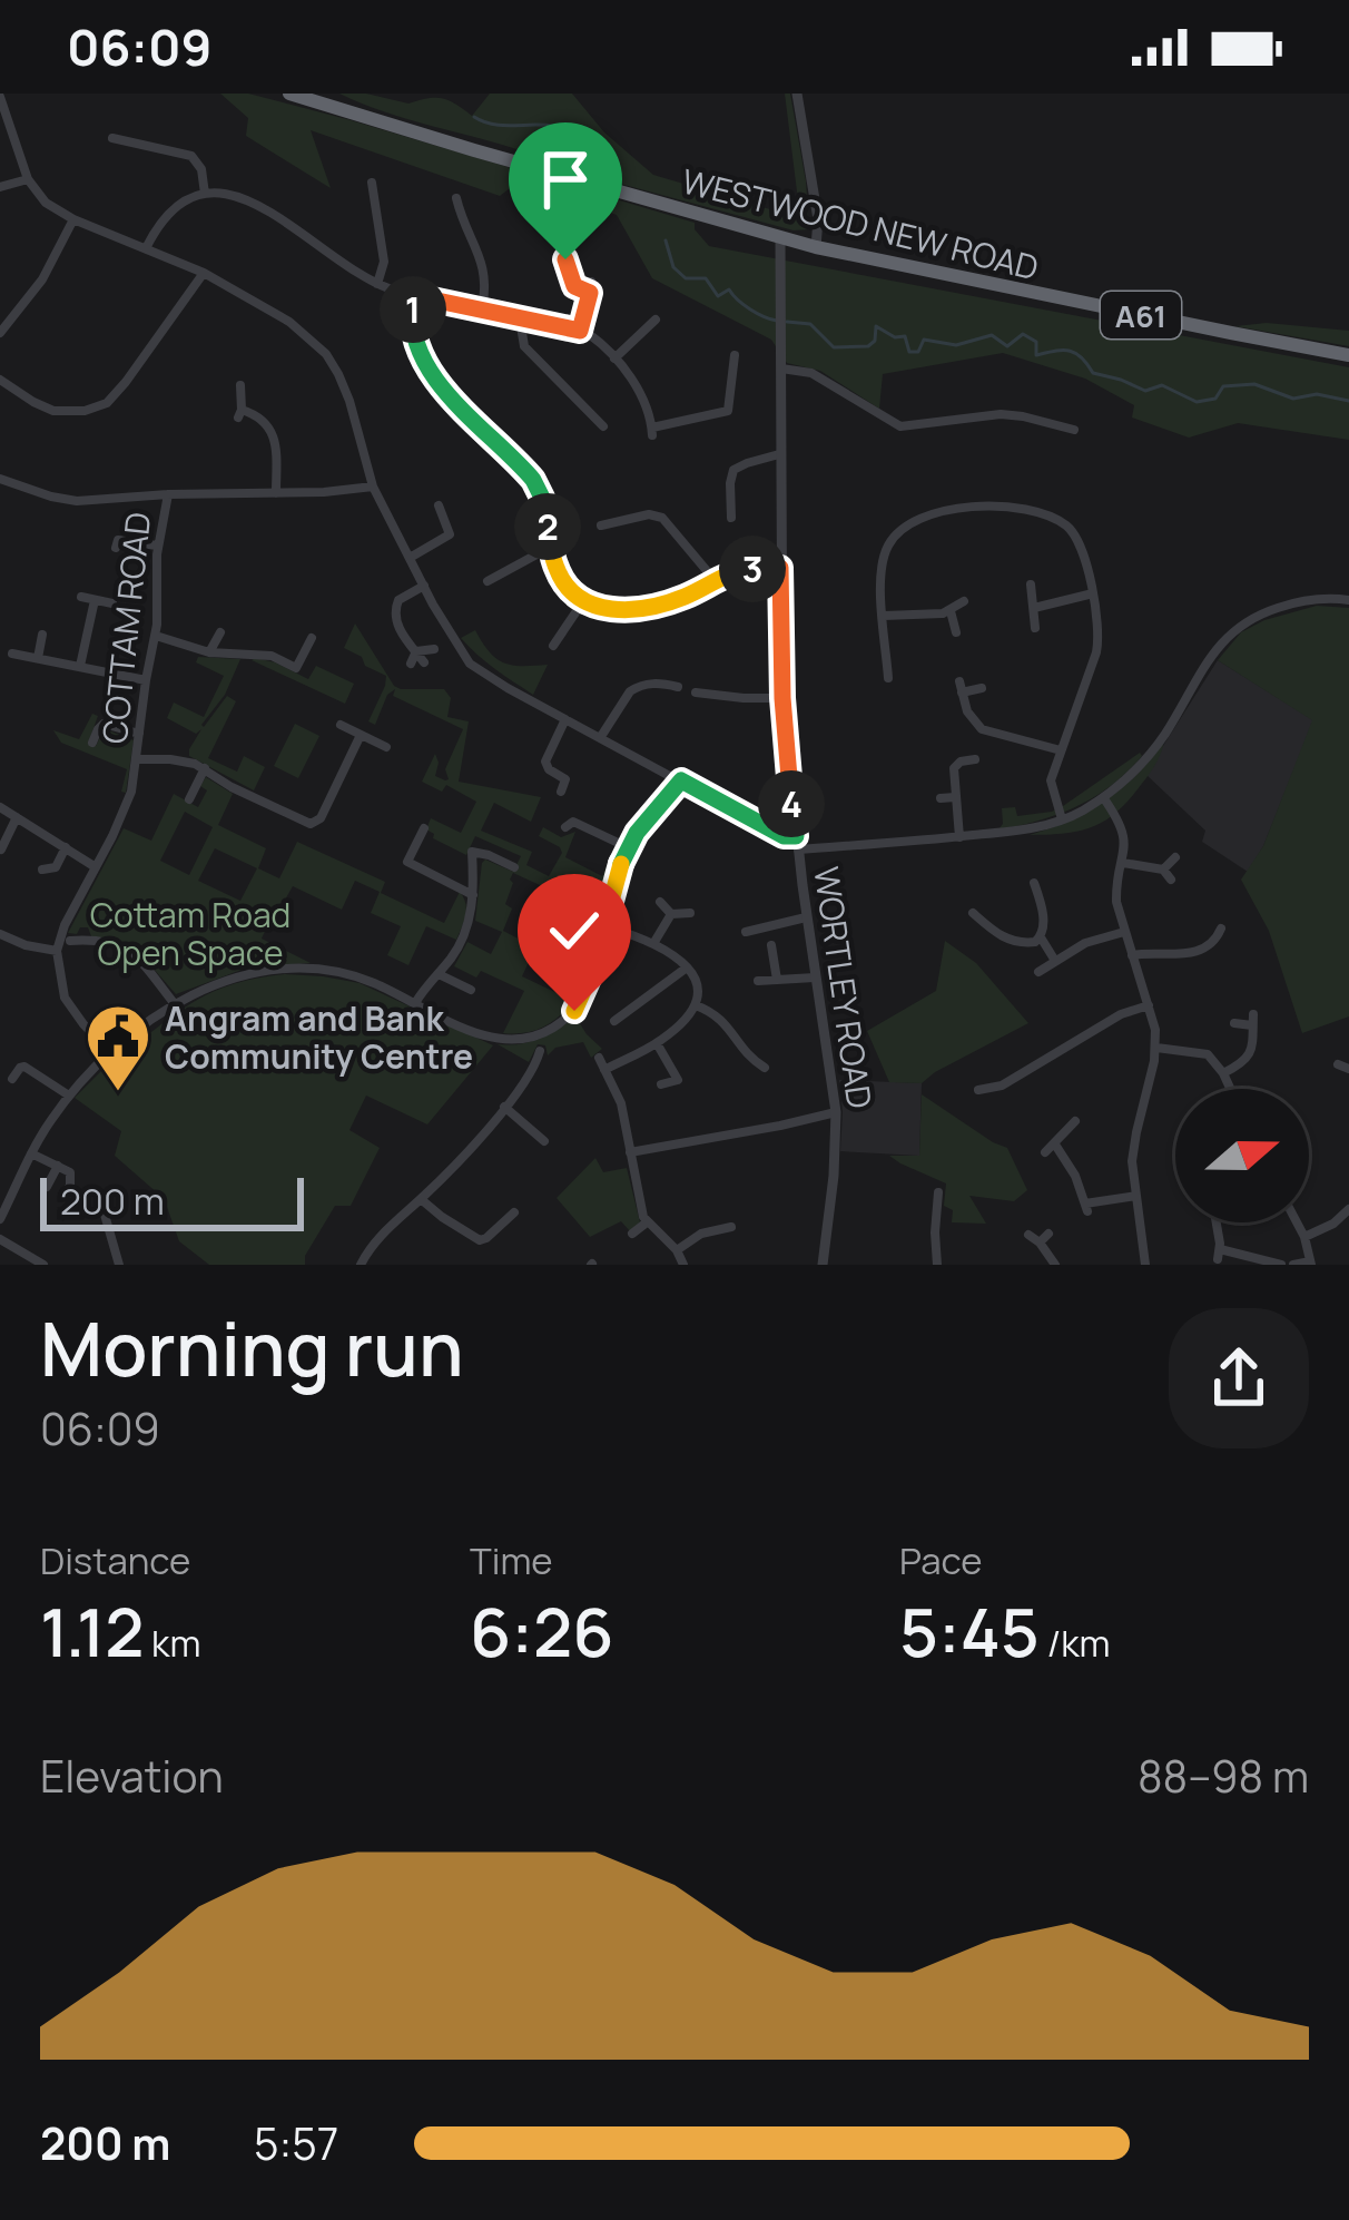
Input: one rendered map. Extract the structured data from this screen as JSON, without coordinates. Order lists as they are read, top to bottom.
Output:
{
  "streets": {
    "highway": ["WESTWOOD NEW ROAD", "A61"],
    "street": ["COTTAM ROAD", "WORTLEY ROAD"]
  },
  "crossings": [
    ["WESTWOOD NEW ROAD", "WORTLEY ROAD"]
  ],
  "parks": ["Cottam Road Open Space"],
  "places": {
    "public building": ["Angram and Bank Community Centre"]
  },
  "scale_bar": "200 m",
  "north": "right",
  "page": {
    "status": "06:09",
    "pins": [
      "1",
      "2",
      "3",
      "4"
    ],
    "scale": "200 m",
    "heading": ["Morning run", "06:09"],
    "stats": [
      ["Distance", "1.12 km"],
      ["Time", "6:26"],
      ["Pace", "5:45 /km"]
    ],
    "chart": ["Elevation", "88–98 m"],
    "list": [
      {
        "name": "200 m",
        "note": "5:57"
      }
    ]
  }
}
